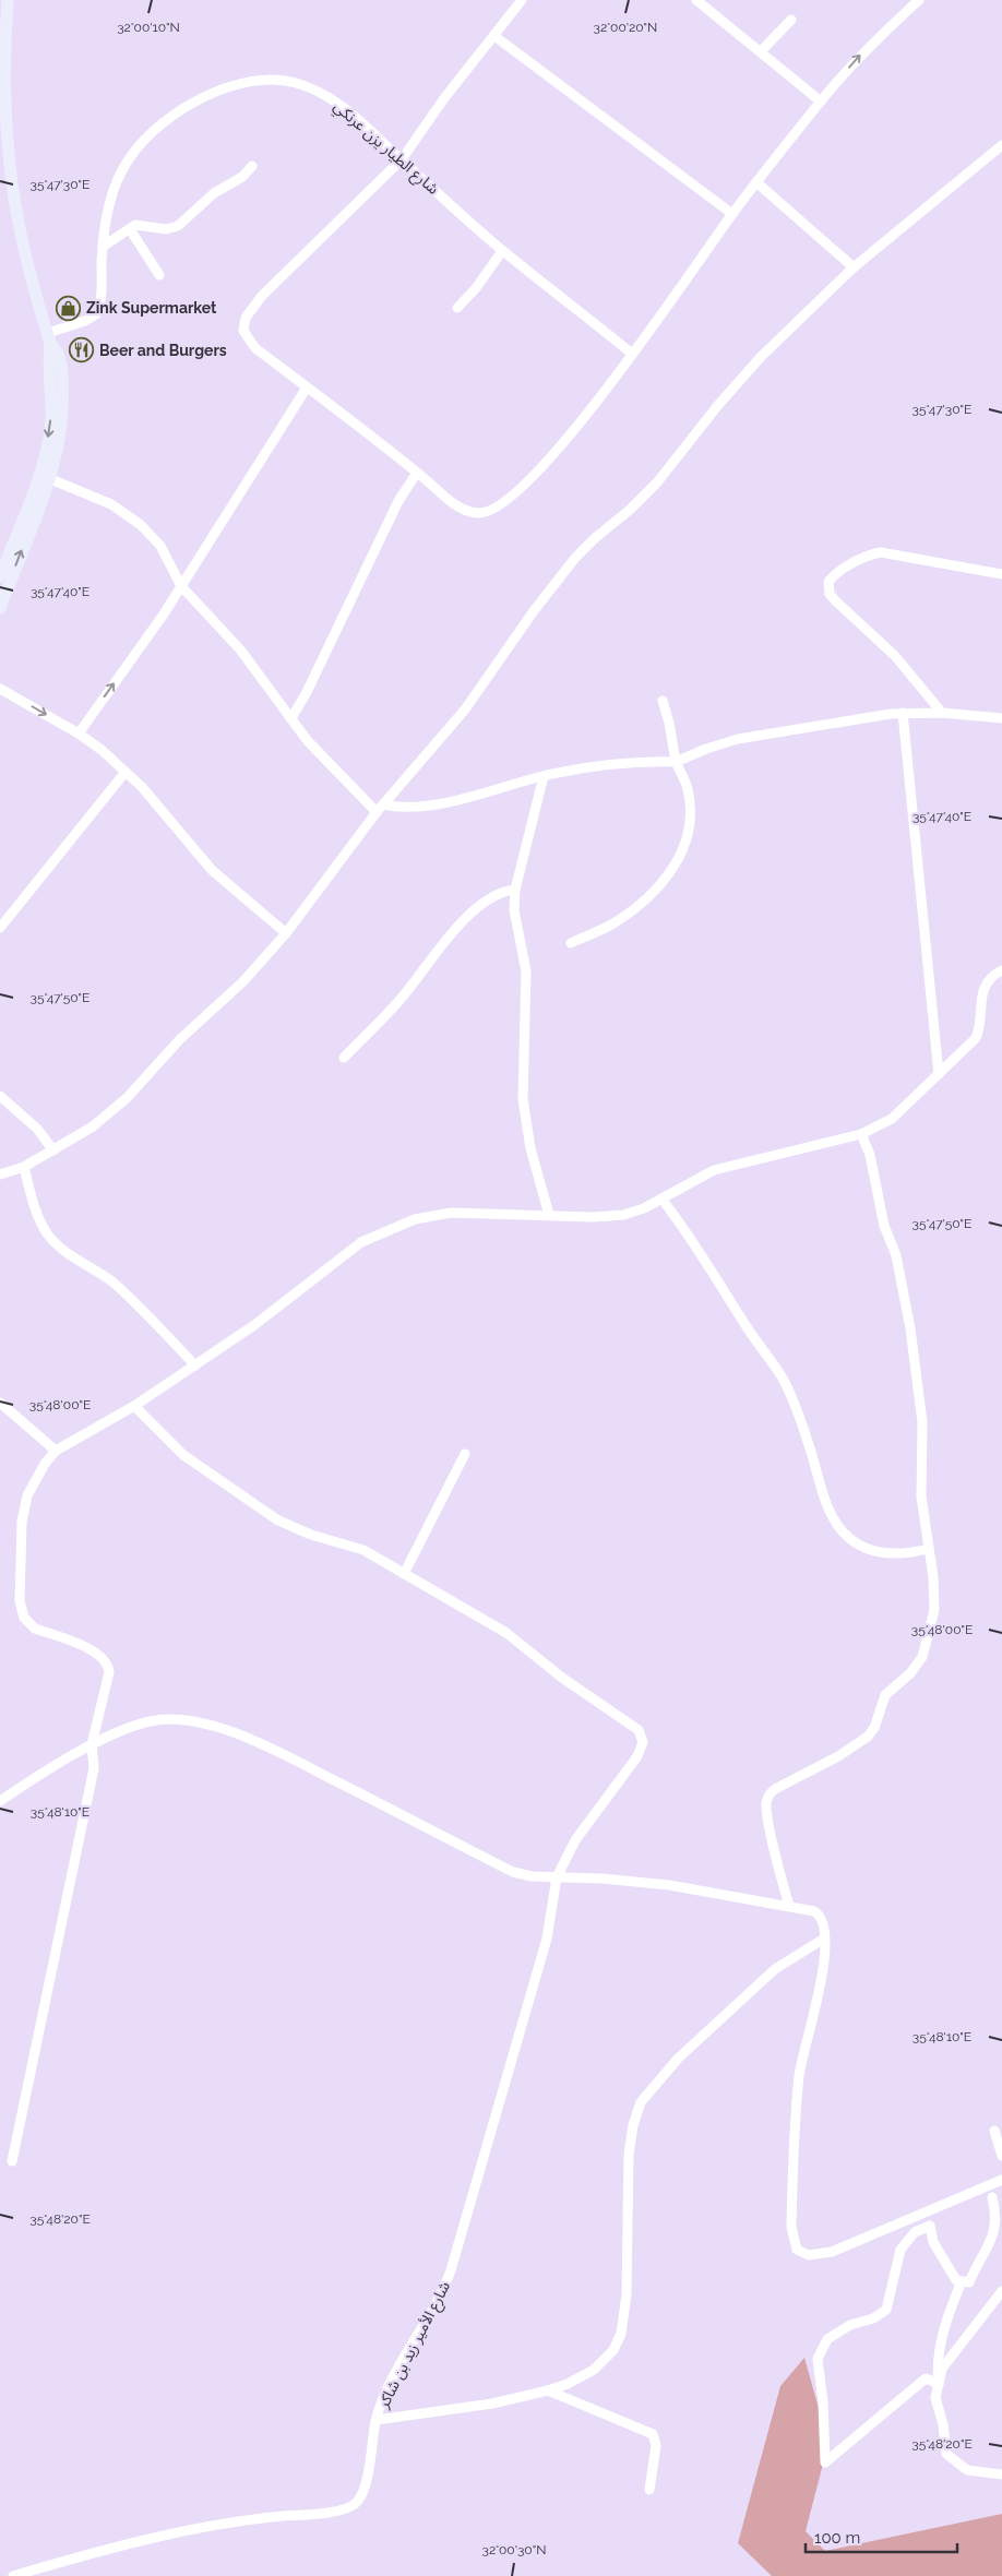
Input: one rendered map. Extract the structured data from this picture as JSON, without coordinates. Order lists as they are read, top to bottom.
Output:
{
  "streets": {
    "street": ["شارع الطيار يزن عرنكي", "شارع الأمير زيد بن شاكر"]
  },
  "places": {
    "shop": ["Zink Supermarket"],
    "restaurant": ["Beer and Burgers"]
  },
  "scale_bar": "100 m",
  "coordinates": [
    "32°00'10\"N",
    "32°00'20\"N",
    "35°47'30\"E",
    "35°47'40\"E",
    "35°47'50\"E",
    "35°48'00\"E",
    "35°48'10\"E",
    "35°48'20\"E",
    "32°00'30\"N"
  ]
}
